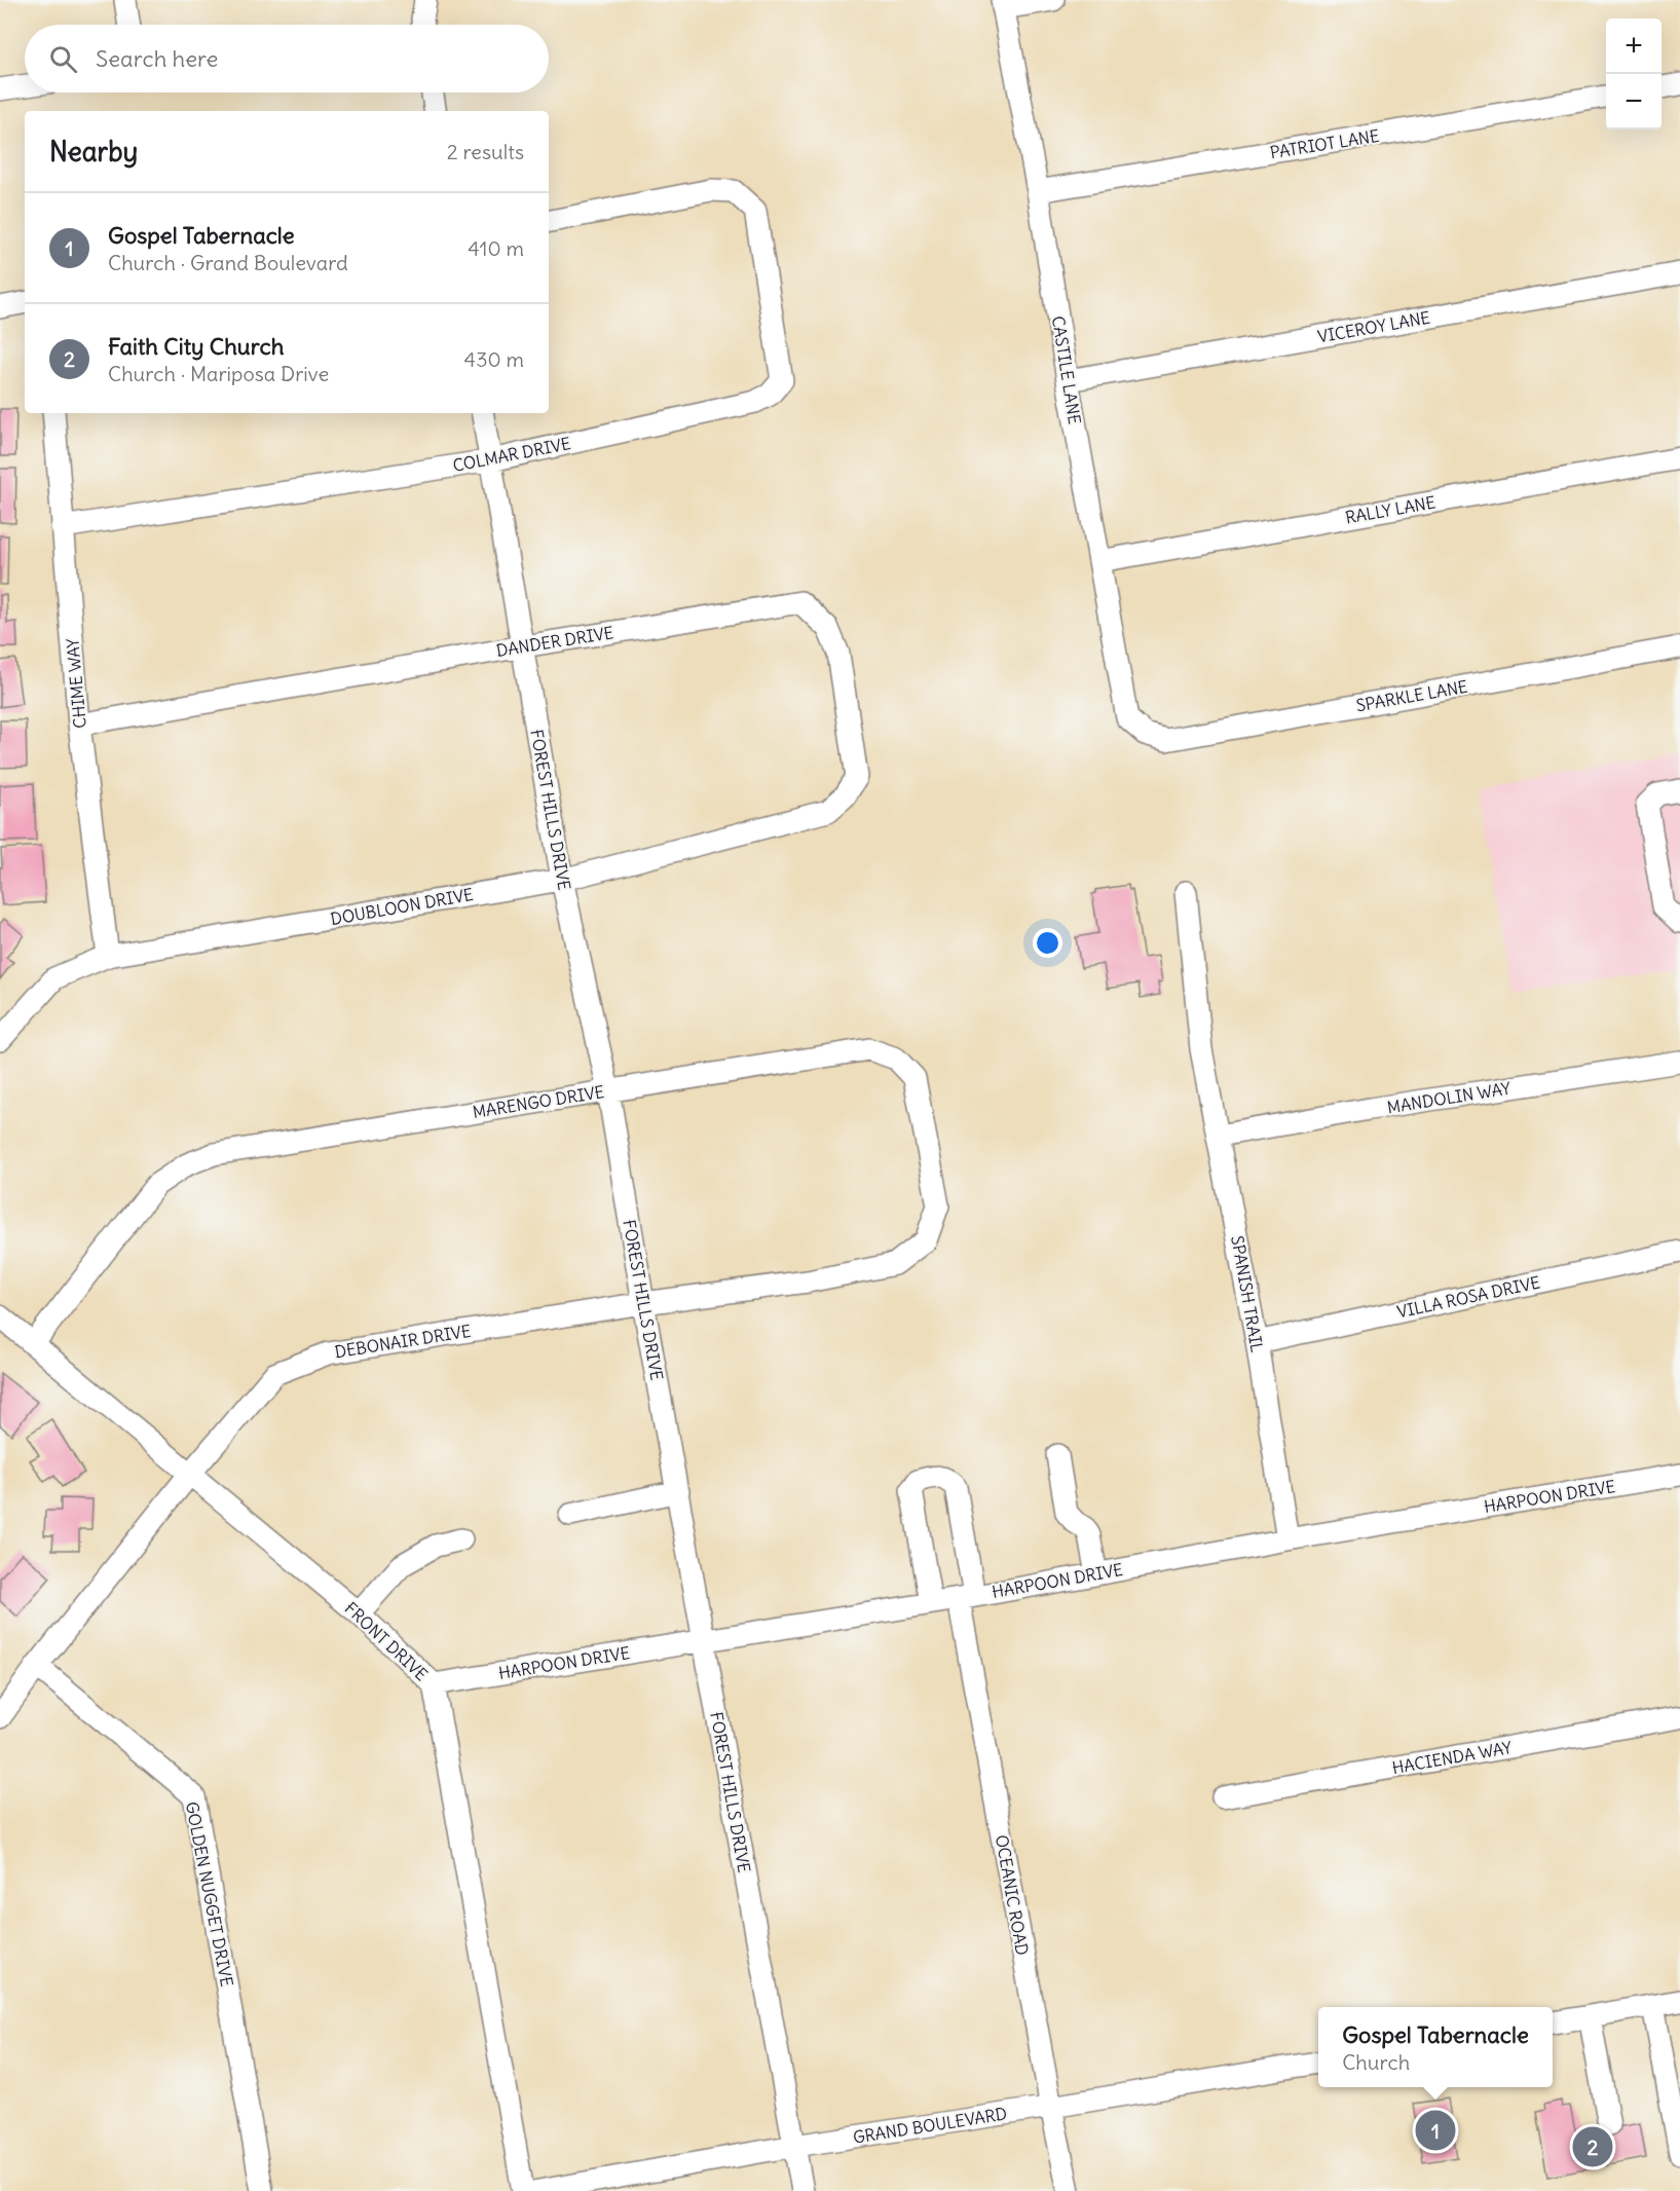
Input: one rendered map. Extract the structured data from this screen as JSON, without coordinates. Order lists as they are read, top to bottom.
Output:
{
  "streets": {
    "street": [
      "PATRIOT LANE",
      "VICEROY LANE",
      "CASTILE LANE",
      "COLMAR DRIVE",
      "RALLY LANE",
      "DANDER DRIVE",
      "CHIME WAY",
      "SPARKLE LANE",
      "FOREST HILLS DRIVE",
      "DOUBLOON DRIVE",
      "MANDOLIN WAY",
      "MARENGO DRIVE",
      "SPANISH TRAIL",
      "VILLA ROSA DRIVE",
      "DEBONAIR DRIVE",
      "HARPOON DRIVE",
      "FRONT DRIVE",
      "HACIENDA WAY",
      "GOLDEN NUGGET DRIVE",
      "OCEANIC ROAD",
      "GRAND BOULEVARD"
    ]
  },
  "crossings": [
    ["PATRIOT LANE", "CASTILE LANE"],
    ["VICEROY LANE", "CASTILE LANE"],
    ["CASTILE LANE", "RALLY LANE"],
    ["CASTILE LANE", "SPARKLE LANE"],
    ["COLMAR DRIVE", "CHIME WAY"],
    ["COLMAR DRIVE", "FOREST HILLS DRIVE"],
    ["DANDER DRIVE", "CHIME WAY"],
    ["DANDER DRIVE", "FOREST HILLS DRIVE"],
    ["DANDER DRIVE", "DOUBLOON DRIVE"],
    ["CHIME WAY", "DOUBLOON DRIVE"],
    ["FOREST HILLS DRIVE", "DOUBLOON DRIVE"],
    ["FOREST HILLS DRIVE", "MARENGO DRIVE"],
    ["FOREST HILLS DRIVE", "DEBONAIR DRIVE"],
    ["FOREST HILLS DRIVE", "HARPOON DRIVE"],
    ["FOREST HILLS DRIVE", "GRAND BOULEVARD"],
    ["MANDOLIN WAY", "SPANISH TRAIL"],
    ["MARENGO DRIVE", "DEBONAIR DRIVE"],
    ["MARENGO DRIVE", "FRONT DRIVE"],
    ["SPANISH TRAIL", "VILLA ROSA DRIVE"],
    ["SPANISH TRAIL", "HARPOON DRIVE"],
    ["DEBONAIR DRIVE", "FRONT DRIVE"],
    ["DEBONAIR DRIVE", "GOLDEN NUGGET DRIVE"],
    ["HARPOON DRIVE", "FRONT DRIVE"],
    ["HARPOON DRIVE", "OCEANIC ROAD"],
    ["OCEANIC ROAD", "GRAND BOULEVARD"]
  ],
  "page": {
    "map_buttons": ["+", "−"],
    "search": "Search here",
    "heading": ["Nearby", "2 results"],
    "list": [
      {
        "mark": "1",
        "name": "Gospel Tabernacle",
        "note": "Church · Grand Boulevard",
        "value": "410 m"
      },
      {
        "mark": "2",
        "name": "Faith City Church",
        "note": "Church · Mariposa Drive",
        "value": "430 m"
      }
    ],
    "popup": ["Gospel Tabernacle", "Church"],
    "pins": ["1", "2"]
  }
}
